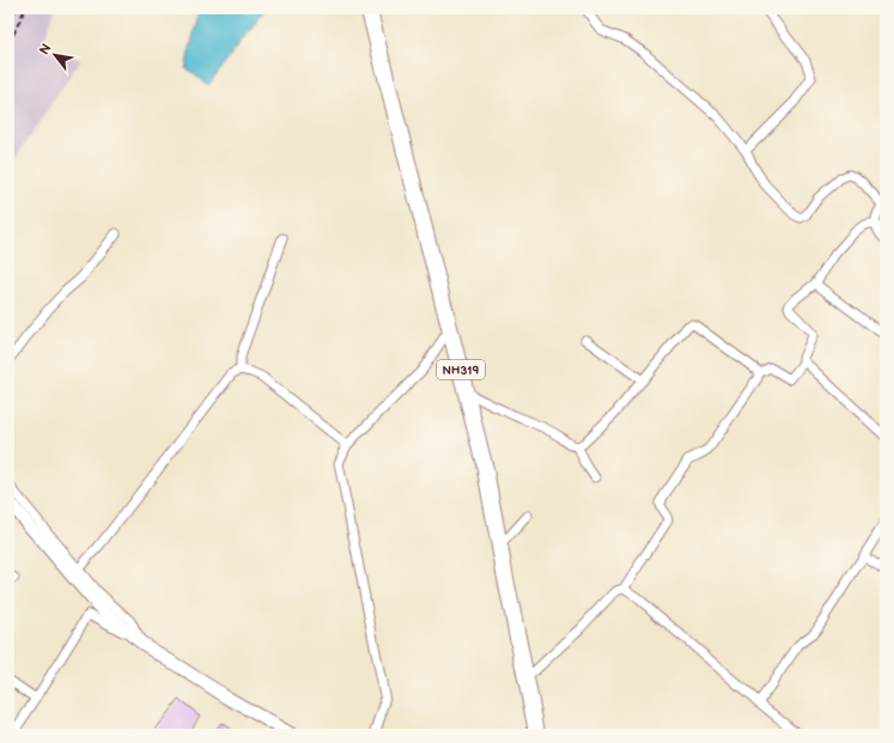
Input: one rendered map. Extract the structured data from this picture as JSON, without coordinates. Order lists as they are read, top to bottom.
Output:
{
  "streets": {
    "highway": ["NH319"]
  },
  "north": "top left"
}
